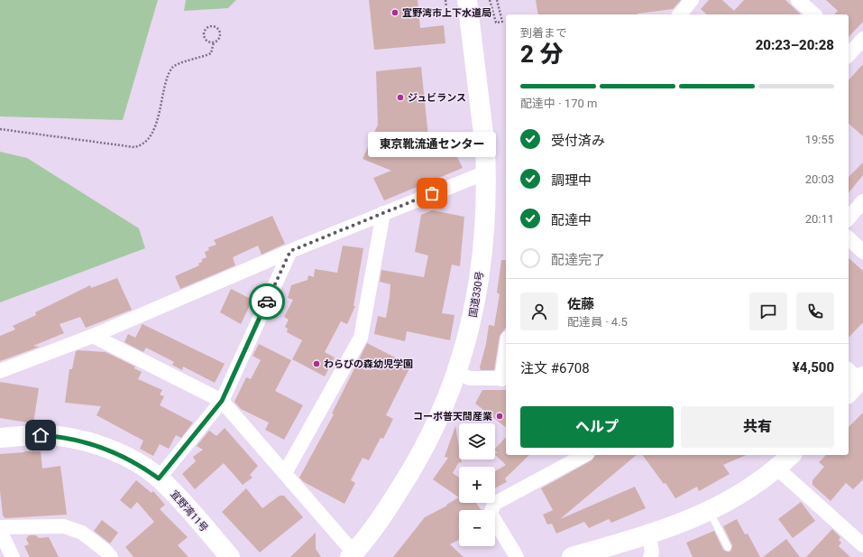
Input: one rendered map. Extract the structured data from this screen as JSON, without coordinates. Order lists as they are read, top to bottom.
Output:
{
  "streets": {
    "main road": ["国道330号", "宜野湾11号"]
  },
  "places": [
    "宜野湾市上下水道局",
    "ジュビランス",
    "東京靴流通センター",
    "わらびの森幼児学園",
    "コーポ普天間産業"
  ],
  "page": {
    "heading": ["2 分", "到着まで", "20:23–20:28"],
    "panel": [
      "佐藤",
      "配達員 · 4.5",
      "注文 #6708",
      "¥4,500"
    ],
    "bar": "配達中 · 170 m",
    "list": [
      ["受付済み", "19:55"],
      ["調理中", "20:03"],
      ["配達中", "20:11"],
      "配達完了"
    ],
    "bubble": "東京靴流通センター",
    "buttons": ["ヘルプ", "共有"],
    "map_buttons": ["+", "−"]
  }
}
